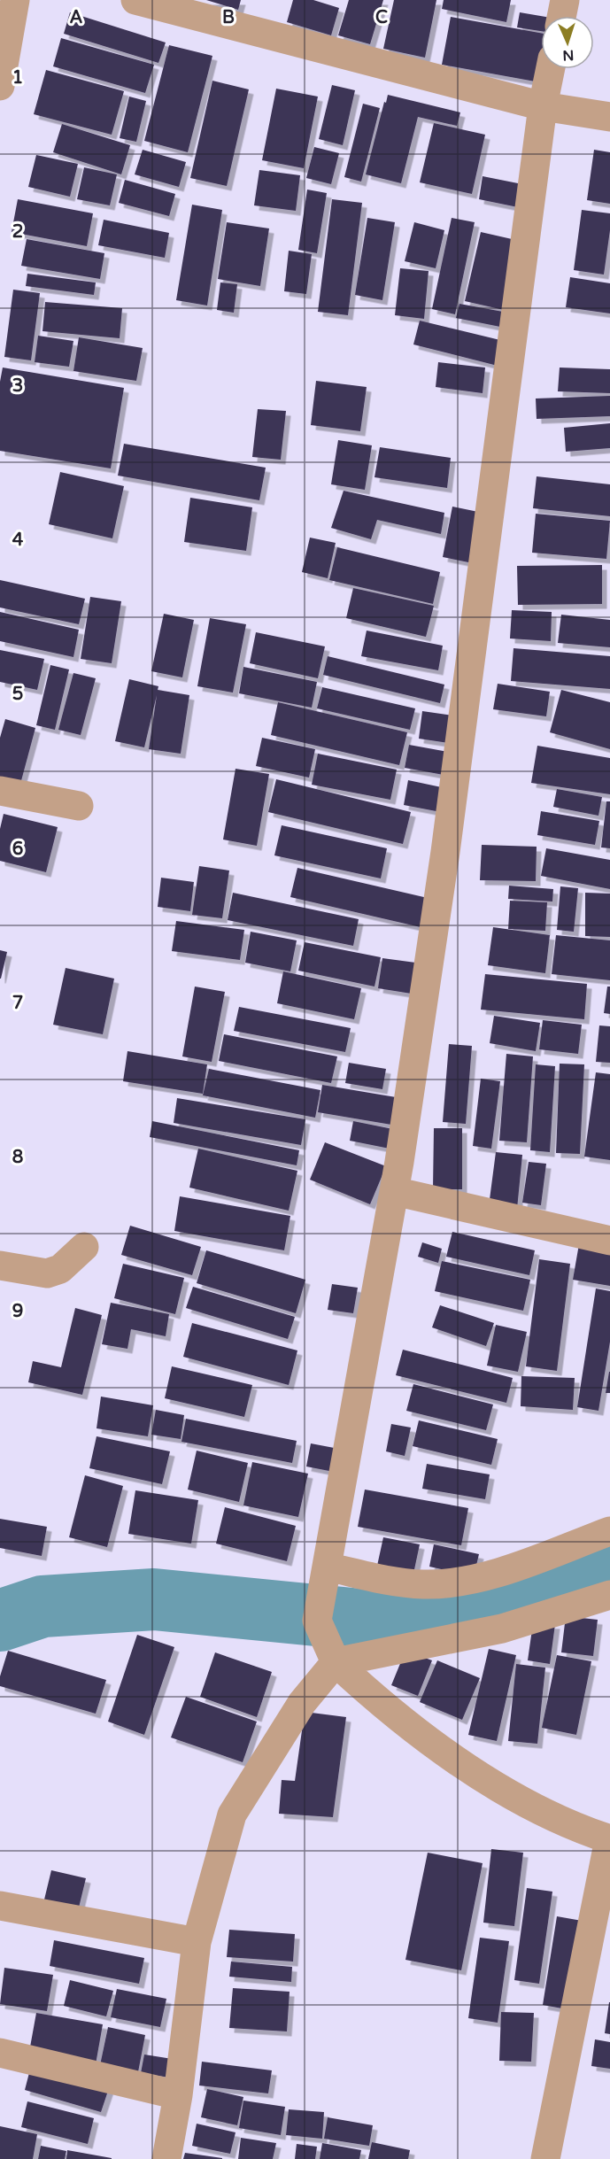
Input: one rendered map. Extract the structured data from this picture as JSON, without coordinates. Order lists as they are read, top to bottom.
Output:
{
  "north": "bottom",
  "grid": {
    "columns": ["A", "B", "C"],
    "rows": [
      "1",
      "2",
      "3",
      "4",
      "5",
      "6",
      "7",
      "8",
      "9"
    ]
  }
}
